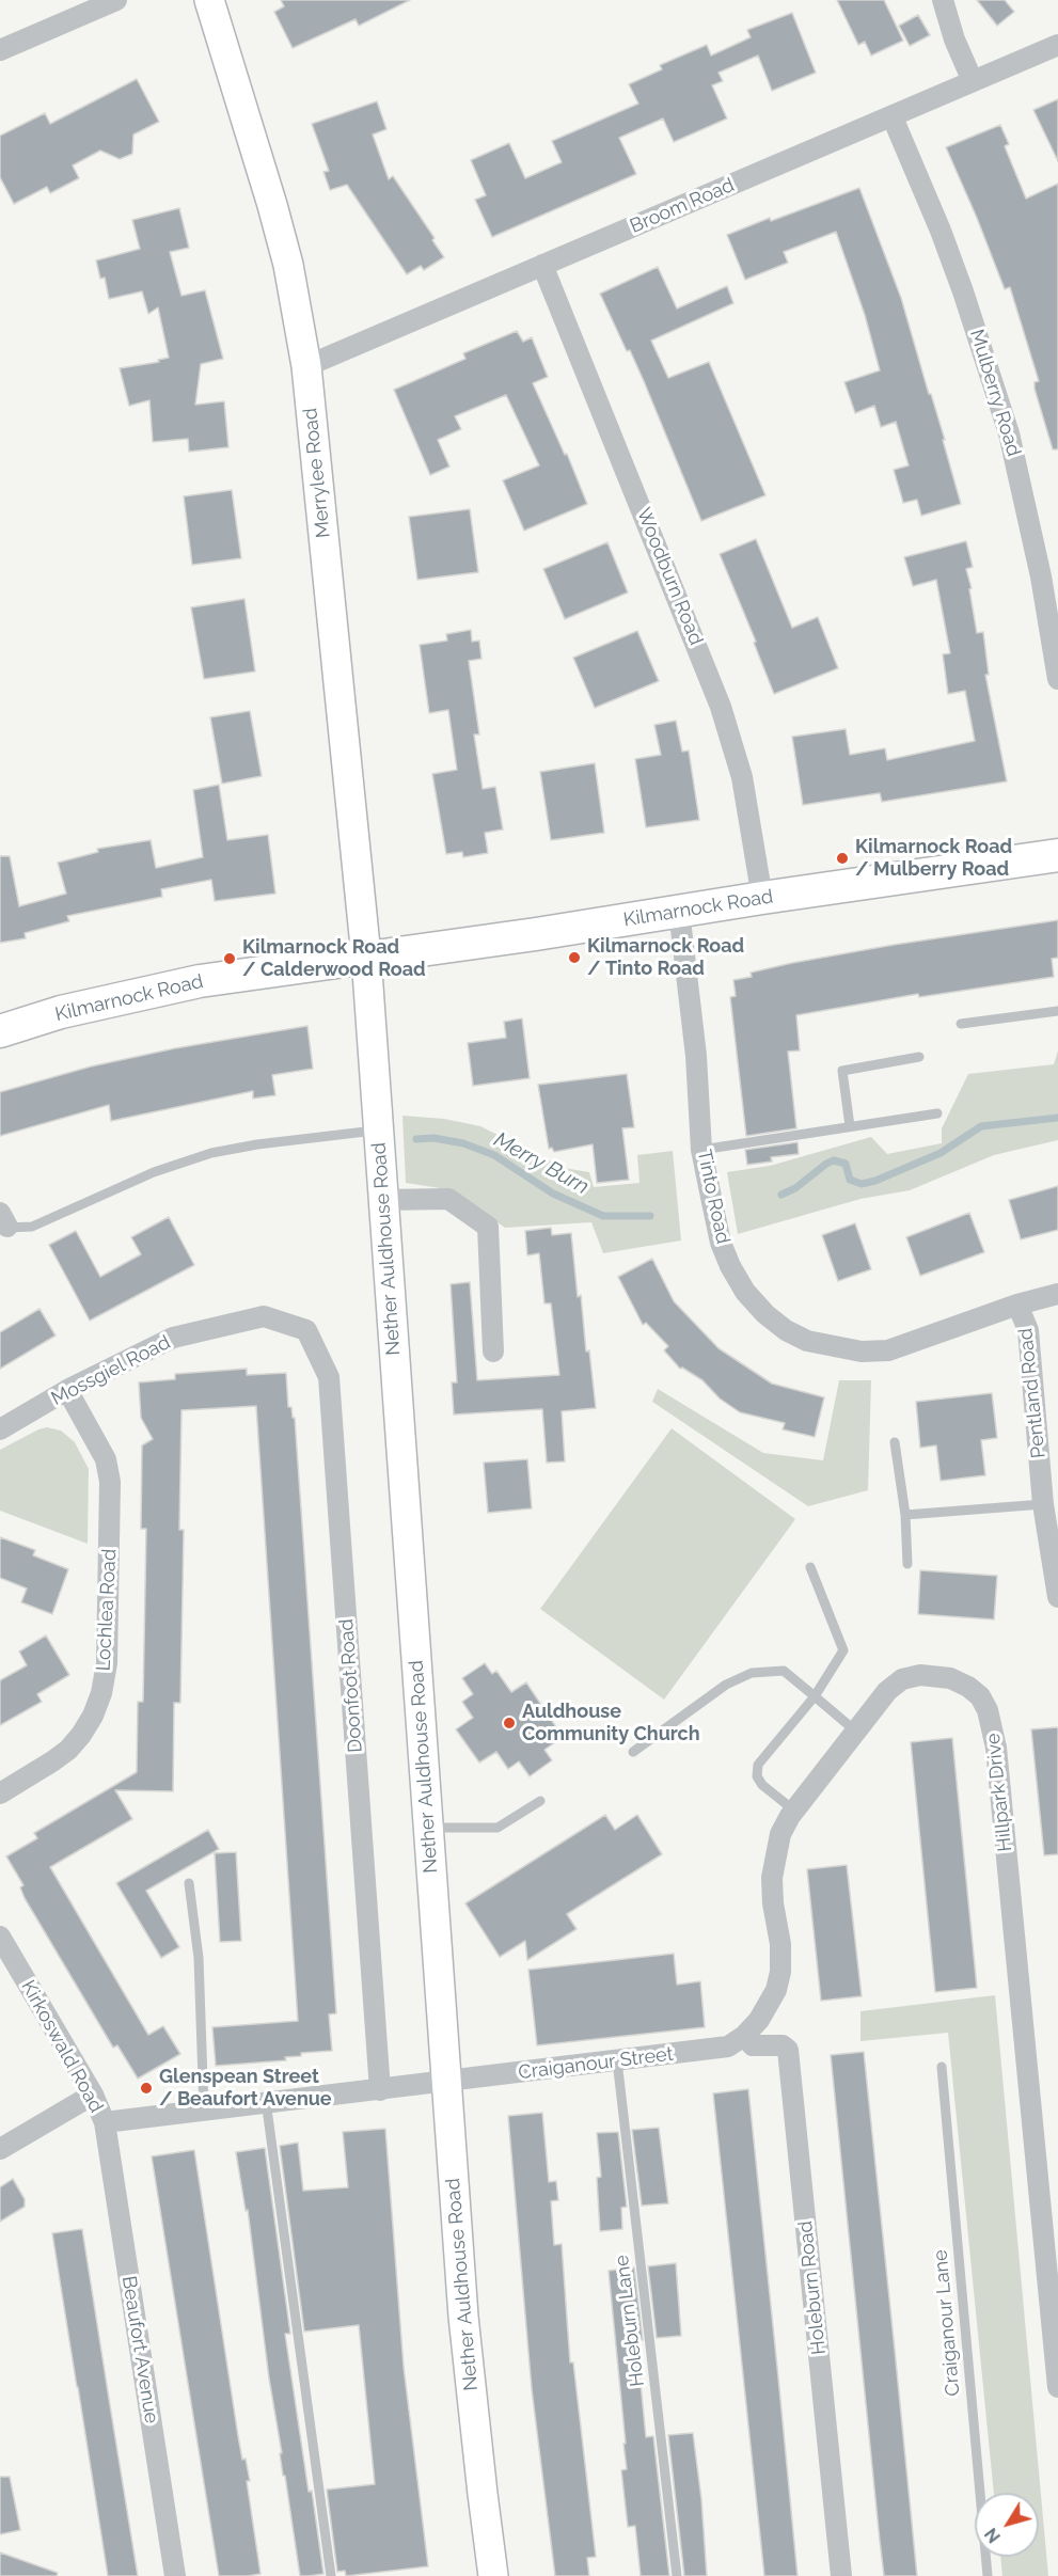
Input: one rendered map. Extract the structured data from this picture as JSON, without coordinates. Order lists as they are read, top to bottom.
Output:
{
  "streets": {
    "main road": ["Merrylee Road", "Kilmarnock Road", "Nether Auldhouse Road"],
    "street": [
      "Broom Road",
      "Mulberry Road",
      "Woodburn Road",
      "Tinto Road",
      "Mossgiel Road",
      "Pentland Road",
      "Lochlea Road",
      "Doonfoot Road",
      "Hillpark Drive",
      "Kirkoswald Road",
      "Craiganour Street",
      "Holeburn Road",
      "Beaufort Avenue"
    ],
    "lane": ["Holeburn Lane", "Craiganour Lane"]
  },
  "crossings": [
    ["Broom Road", "Mulberry Road"],
    ["Broom Road", "Merrylee Road"],
    ["Broom Road", "Woodburn Road"],
    ["Merrylee Road", "Kilmarnock Road"],
    ["Merrylee Road", "Nether Auldhouse Road"],
    ["Woodburn Road", "Kilmarnock Road"],
    ["Kilmarnock Road", "Tinto Road"],
    ["Kilmarnock Road", "Nether Auldhouse Road"],
    ["Tinto Road", "Pentland Road"],
    ["Nether Auldhouse Road", "Craiganour Street"],
    ["Mossgiel Road", "Lochlea Road"],
    ["Mossgiel Road", "Doonfoot Road"],
    ["Doonfoot Road", "Craiganour Street"],
    ["Hillpark Drive", "Craiganour Street"],
    ["Hillpark Drive", "Holeburn Road"],
    ["Kirkoswald Road", "Craiganour Street"],
    ["Kirkoswald Road", "Beaufort Avenue"],
    ["Craiganour Street", "Holeburn Road"],
    ["Craiganour Street", "Holeburn Lane"],
    ["Craiganour Street", "Beaufort Avenue"]
  ],
  "water": ["Merry Burn"],
  "places": [
    "Kilmarnock Road / Mulberry Road",
    "Kilmarnock Road / Tinto Road",
    "Kilmarnock Road / Calderwood Road",
    "Auldhouse Community Church",
    "Glenspean Street / Beaufort Avenue"
  ],
  "north": "bottom left"
}
